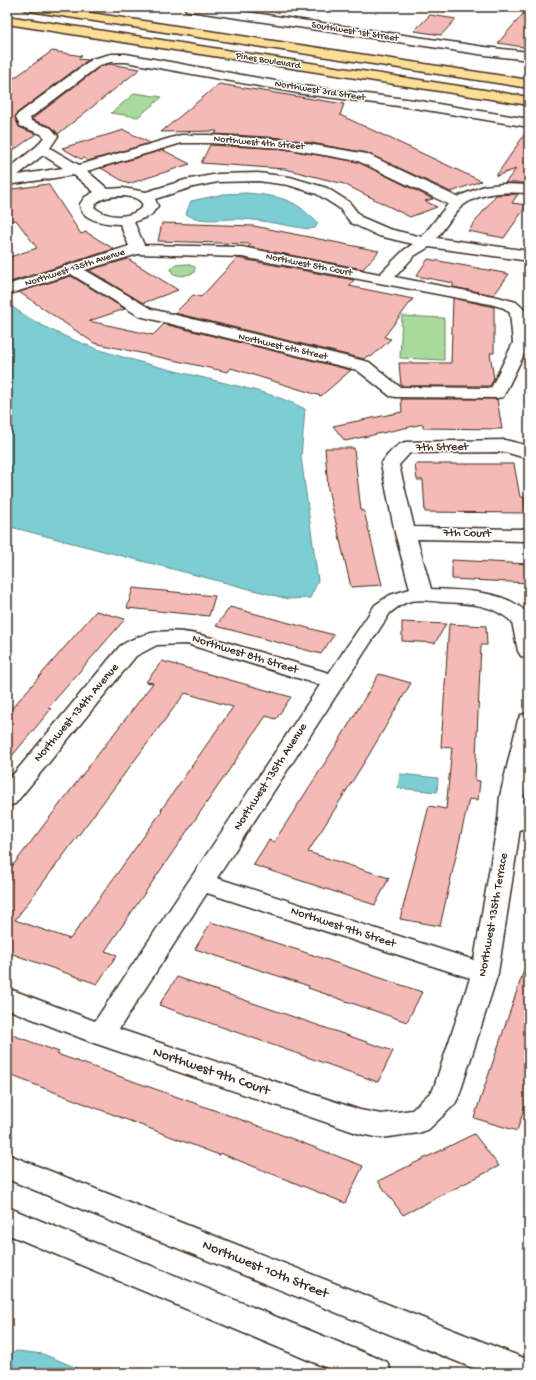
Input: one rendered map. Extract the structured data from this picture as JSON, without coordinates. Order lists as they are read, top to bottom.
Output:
{
  "streets": {
    "highway": ["Pines Boulevard"],
    "street": [
      "Southwest 1st Street",
      "Northwest 3rd Street",
      "Northwest 4th Street",
      "Northwest 5th Court",
      "Northwest 135th Avenue",
      "Northwest 6th Street",
      "7th Street",
      "7th Court",
      "Northwest 8th Street",
      "Northwest 134th Avenue",
      "Northwest 135th Terrace",
      "Northwest 9th Street",
      "Northwest 9th Court",
      "Northwest 10th Street"
    ]
  },
  "crossings": [
    ["Northwest 5th Court", "Northwest 135th Avenue"],
    ["Northwest 5th Court", "Northwest 6th Street"],
    ["Northwest 135th Avenue", "Northwest 6th Street"],
    ["Northwest 135th Avenue", "Northwest 8th Street"],
    ["Northwest 135th Avenue", "Northwest 9th Street"],
    ["Northwest 135th Avenue", "Northwest 9th Court"],
    ["7th Street", "7th Court"],
    ["Northwest 8th Street", "Northwest 134th Avenue"],
    ["Northwest 135th Terrace", "Northwest 9th Street"],
    ["Northwest 135th Terrace", "Northwest 9th Court"]
  ]
}
